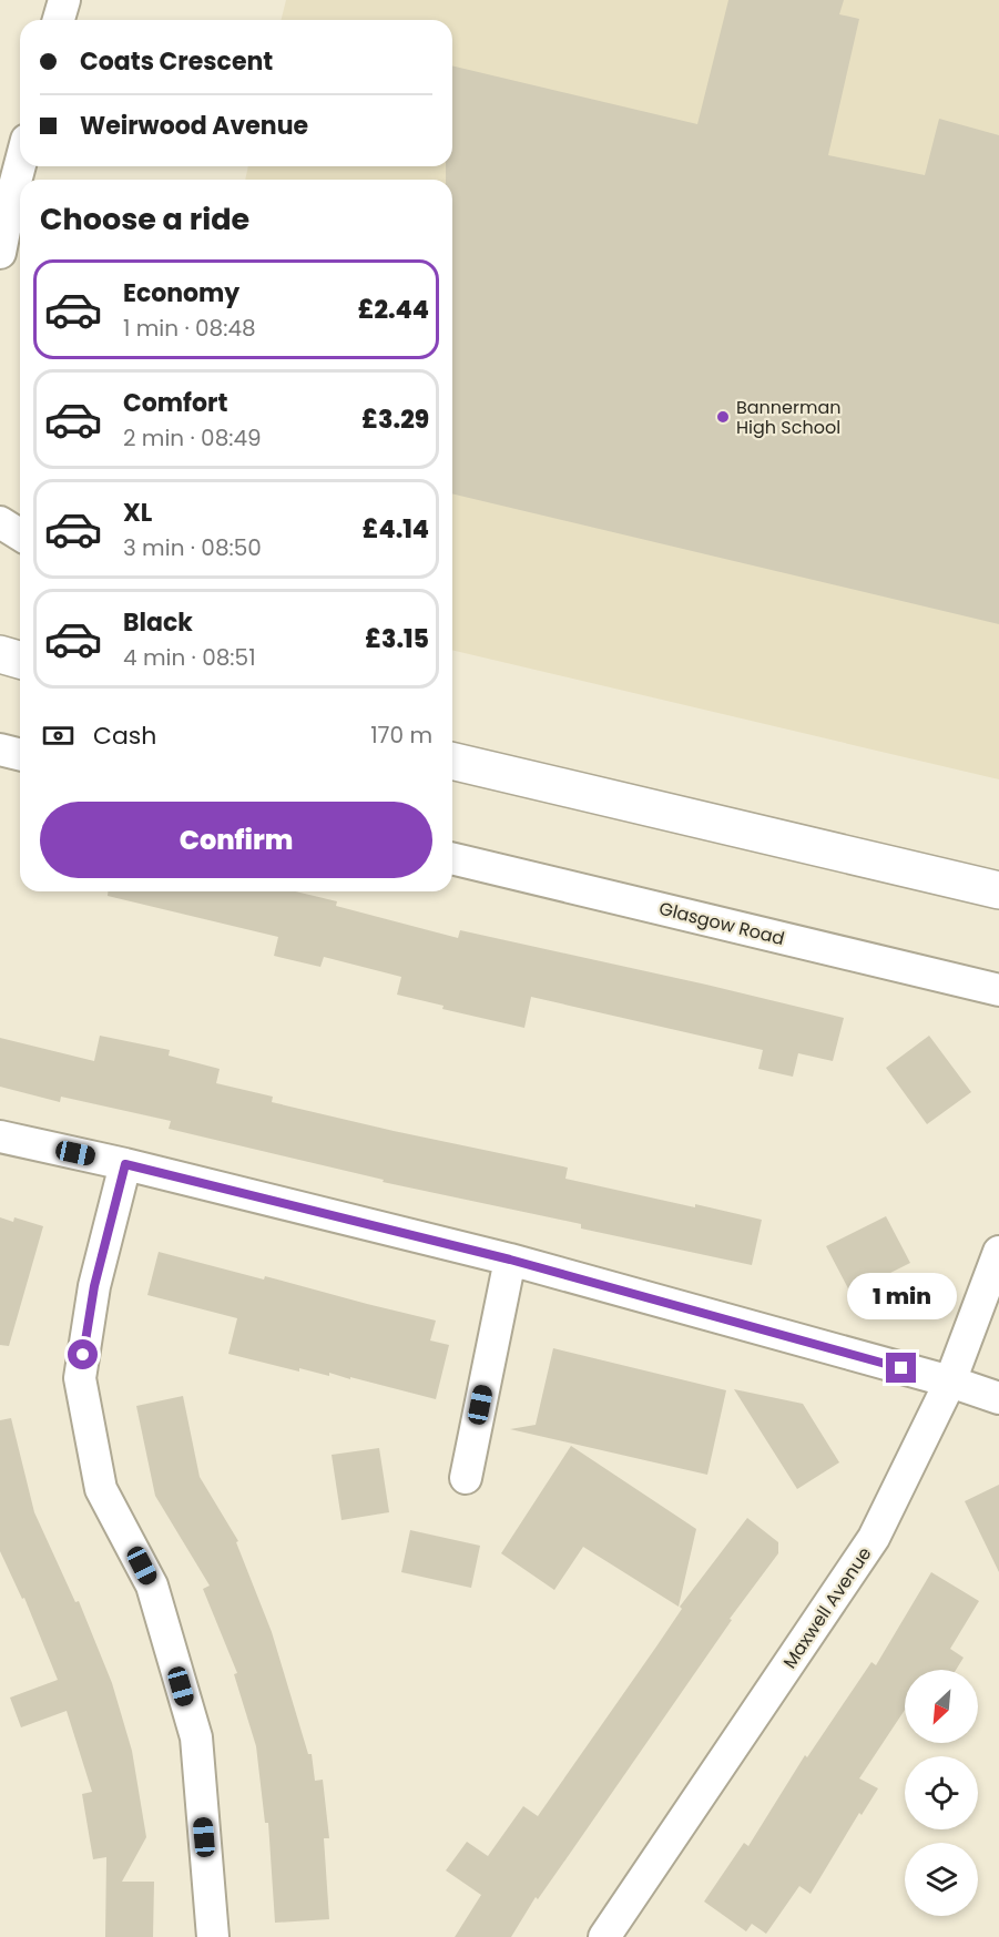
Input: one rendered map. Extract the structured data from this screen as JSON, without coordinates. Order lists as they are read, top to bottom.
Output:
{
  "streets": {
    "street": ["Glasgow Road", "Maxwell Avenue"]
  },
  "places": ["Bannerman High School"],
  "north": "bottom left",
  "page": {
    "banner": ["Coats Crescent", "Weirwood Avenue"],
    "heading": "Choose a ride",
    "list": [
      {
        "name": "Economy",
        "note": "1 min · 08:48",
        "value": "£2.44"
      },
      {
        "name": "Comfort",
        "note": "2 min · 08:49",
        "value": "£3.29"
      },
      {
        "name": "XL",
        "note": "3 min · 08:50",
        "value": "£4.14"
      },
      {
        "name": "Black",
        "note": "4 min · 08:51",
        "value": "£3.15"
      }
    ],
    "pay": ["Cash", "170 m"],
    "buttons": "Confirm",
    "bubble": "1 min"
  }
}
